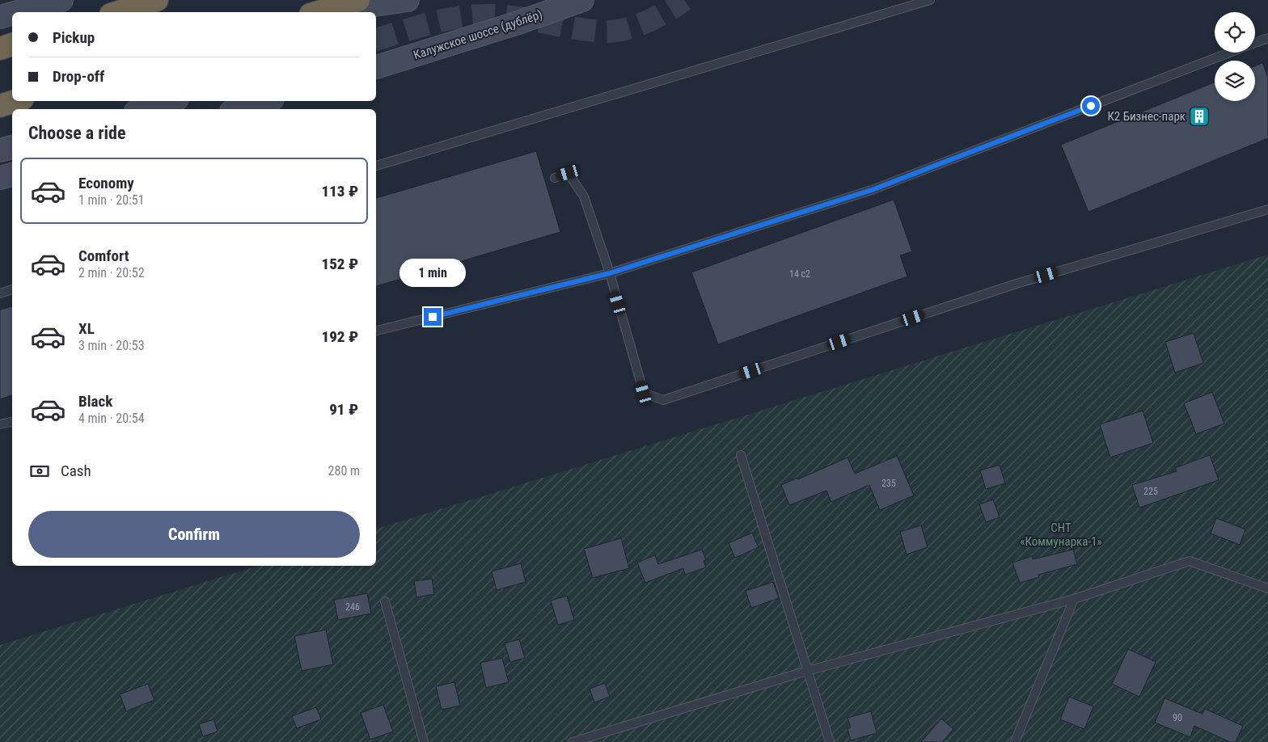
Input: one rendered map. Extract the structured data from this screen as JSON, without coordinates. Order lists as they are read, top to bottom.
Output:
{
  "streets": {
    "main road": ["Калужское шоссе (дублёр)"]
  },
  "parks": ["СНТ «Коммунарка-1»"],
  "places": {
    "building": ["К2 Бизнес-парк"]
  },
  "house_numbers": [
    "14 с2",
    "235",
    "225",
    "246",
    "90"
  ],
  "page": {
    "banner": ["Pickup", "Drop-off"],
    "heading": "Choose a ride",
    "list": [
      {
        "name": "Economy",
        "note": "1 min · 20:51",
        "value": "113 ₽"
      },
      {
        "name": "Comfort",
        "note": "2 min · 20:52",
        "value": "152 ₽"
      },
      {
        "name": "XL",
        "note": "3 min · 20:53",
        "value": "192 ₽"
      },
      {
        "name": "Black",
        "note": "4 min · 20:54",
        "value": "91 ₽"
      }
    ],
    "bubble": "1 min",
    "pay": ["Cash", "280 m"],
    "buttons": "Confirm"
  }
}
